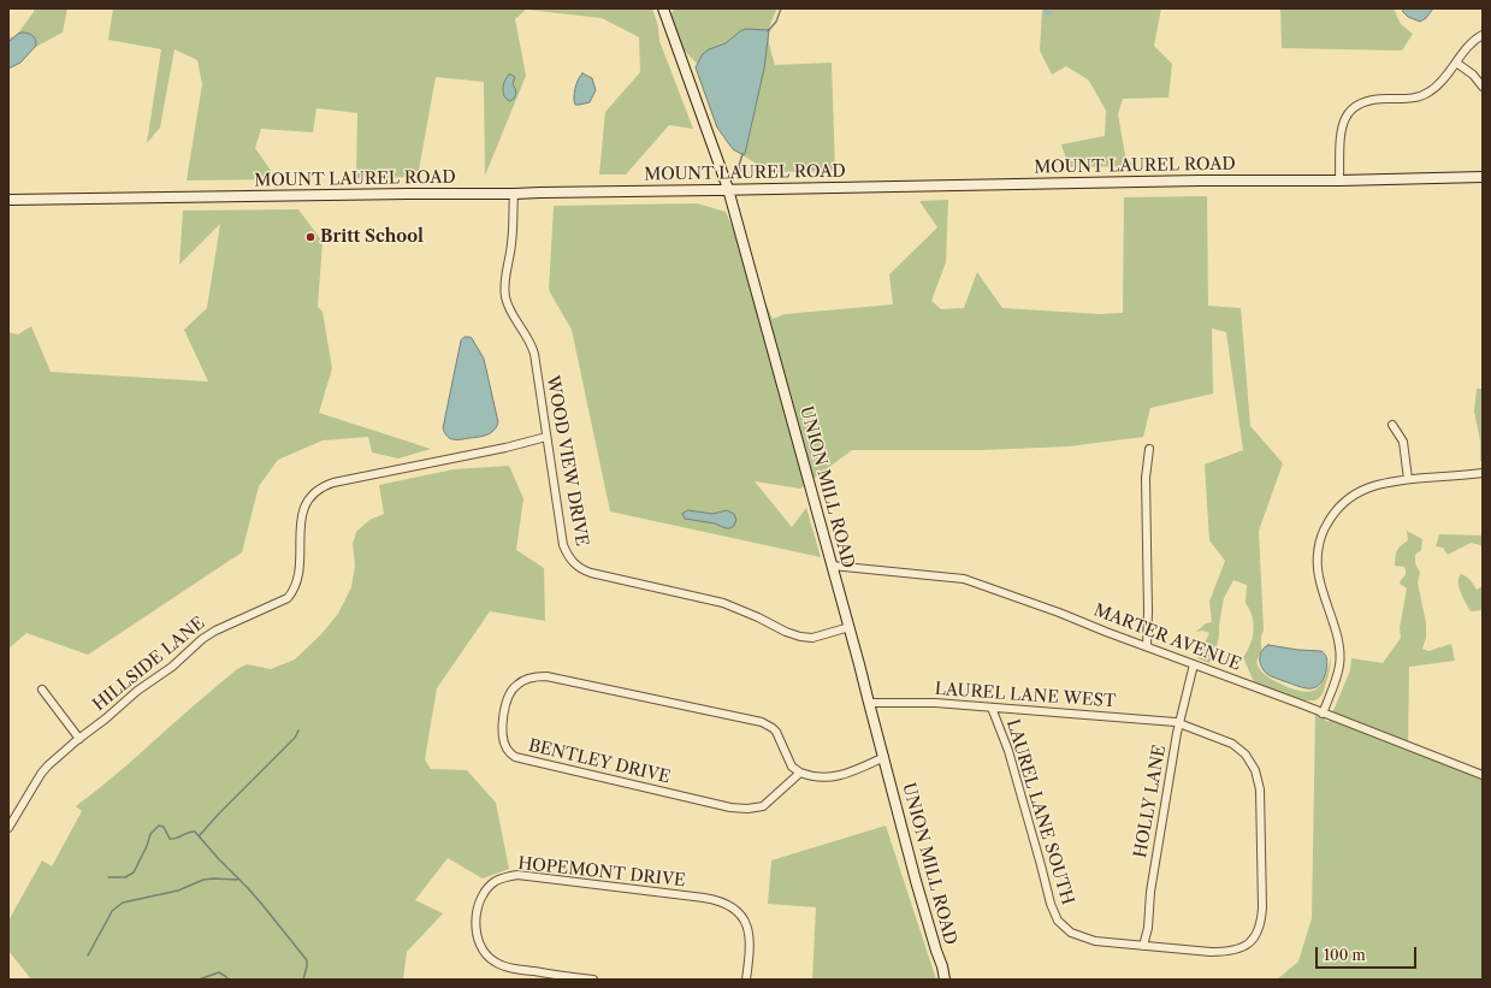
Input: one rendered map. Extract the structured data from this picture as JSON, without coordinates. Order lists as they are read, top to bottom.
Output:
{
  "streets": {
    "main road": ["MOUNT LAUREL ROAD", "UNION MILL ROAD"],
    "street": [
      "WOOD VIEW DRIVE",
      "MARTER AVENUE",
      "HILLSIDE LANE",
      "LAUREL LANE WEST",
      "BENTLEY DRIVE",
      "HOLLY LANE",
      "LAUREL LANE SOUTH",
      "HOPEMONT DRIVE"
    ]
  },
  "crossings": [
    ["MOUNT LAUREL ROAD", "WOOD VIEW DRIVE"],
    ["MOUNT LAUREL ROAD", "UNION MILL ROAD"],
    ["WOOD VIEW DRIVE", "UNION MILL ROAD"],
    ["WOOD VIEW DRIVE", "HILLSIDE LANE"],
    ["UNION MILL ROAD", "MARTER AVENUE"],
    ["UNION MILL ROAD", "LAUREL LANE WEST"],
    ["MARTER AVENUE", "HOLLY LANE"],
    ["LAUREL LANE WEST", "HOLLY LANE"],
    ["LAUREL LANE WEST", "LAUREL LANE SOUTH"],
    ["HOLLY LANE", "LAUREL LANE SOUTH"]
  ],
  "places": ["Britt School"],
  "scale_bar": "100 m"
}
